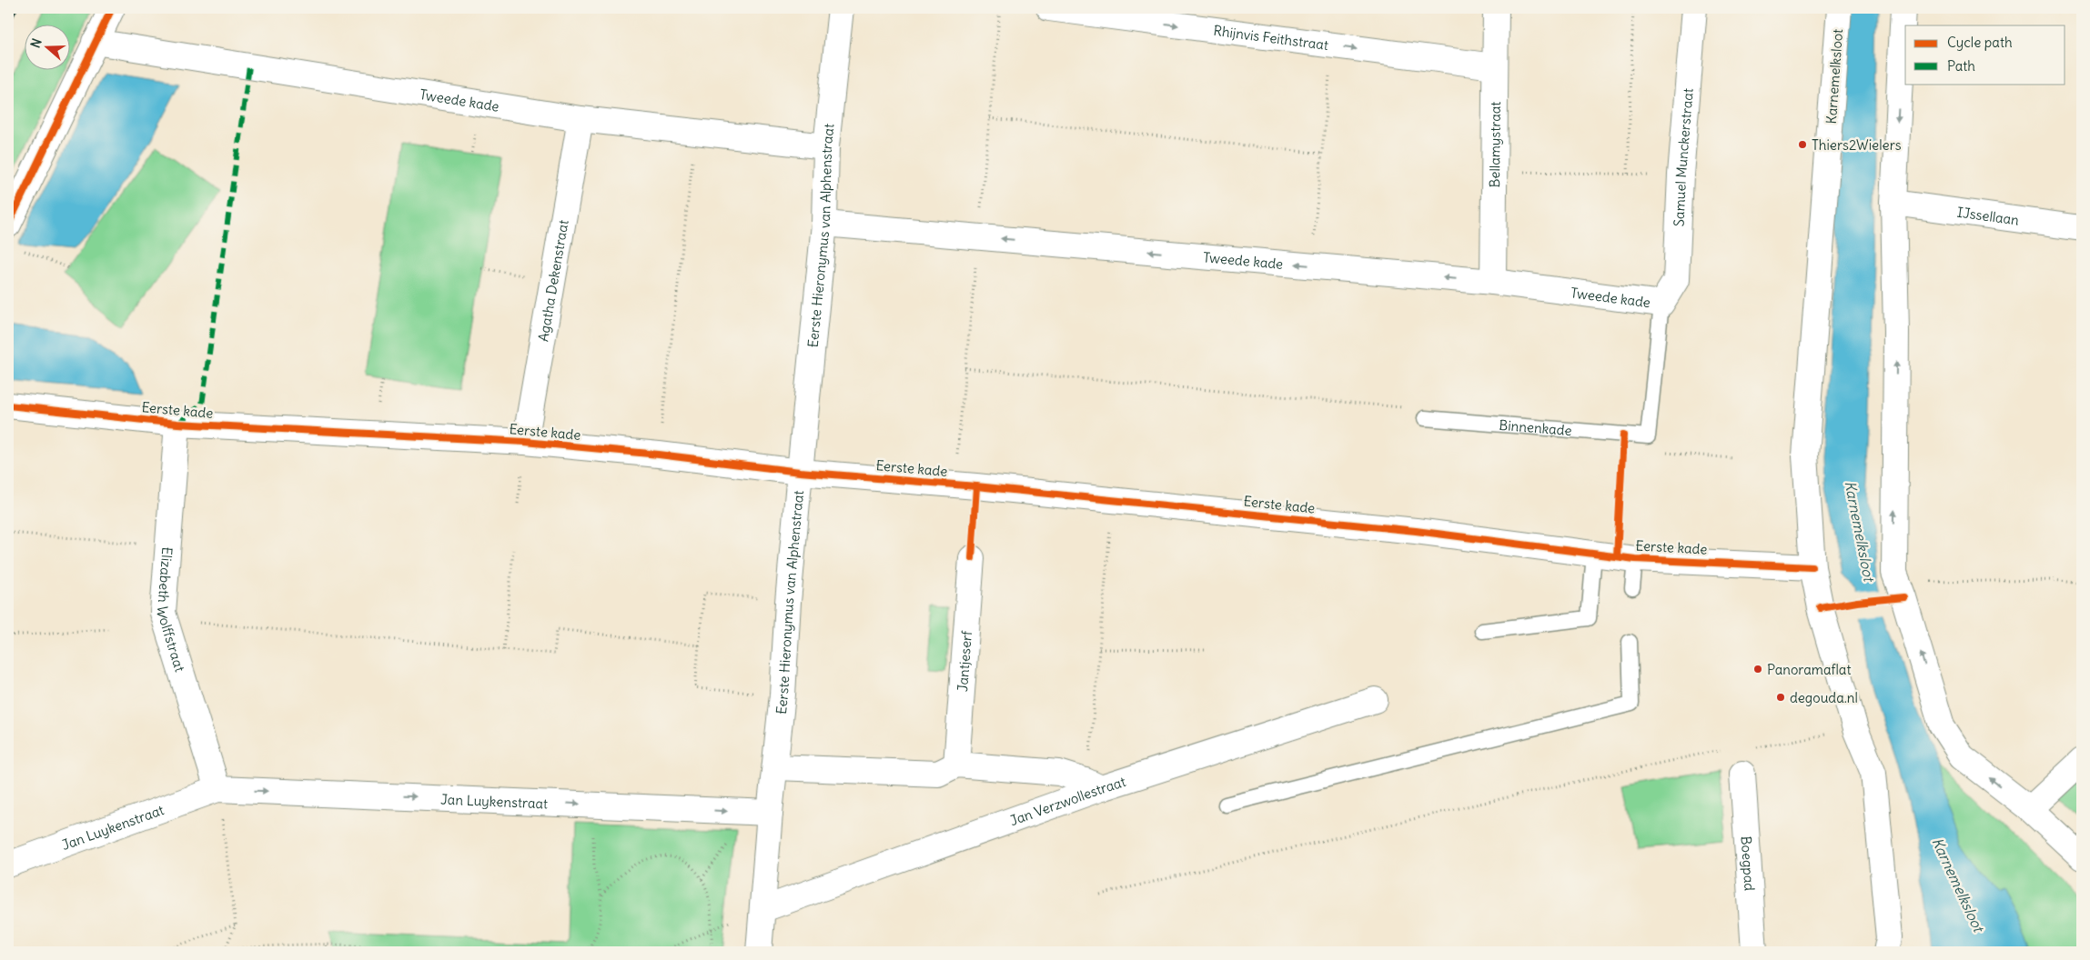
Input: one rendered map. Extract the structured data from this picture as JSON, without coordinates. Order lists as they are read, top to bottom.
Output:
{
  "streets": {
    "street": [
      "Rhijnvis Feithstraat",
      "Karnemelksloot",
      "Tweede kade",
      "Bellamystraat",
      "Samuel Munckerstraat",
      "IJssellaan",
      "Eerste Hieronymus van Alphenstraat",
      "Agatha Dekenstraat",
      "Eerste kade",
      "Elizabeth Wolffstraat",
      "Jantjeserf",
      "Jan Luykenstraat",
      "Jan Verzwollestraat",
      "Boegpad"
    ],
    "lane": ["Binnenkade"]
  },
  "crossings": [
    ["Rhijnvis Feithstraat", "Bellamystraat"],
    ["Karnemelksloot", "Eerste kade"],
    ["Tweede kade", "Bellamystraat"],
    ["Tweede kade", "Samuel Munckerstraat"],
    ["Tweede kade", "Eerste Hieronymus van Alphenstraat"],
    ["Tweede kade", "Agatha Dekenstraat"],
    ["Eerste Hieronymus van Alphenstraat", "Eerste kade"],
    ["Eerste Hieronymus van Alphenstraat", "Jan Luykenstraat"],
    ["Eerste Hieronymus van Alphenstraat", "Jan Verzwollestraat"],
    ["Agatha Dekenstraat", "Eerste kade"],
    ["Eerste kade", "Elizabeth Wolffstraat"],
    ["Elizabeth Wolffstraat", "Jan Luykenstraat"]
  ],
  "one_way": ["Rhijnvis Feithstraat", "Tweede kade", "Jan Luykenstraat"],
  "water": ["Karnemelksloot"],
  "places": ["Thiers2Wielers", "Panoramaflat", "degouda.nl"],
  "legend": ["Cycle path", "Path"],
  "north": "left"
}
